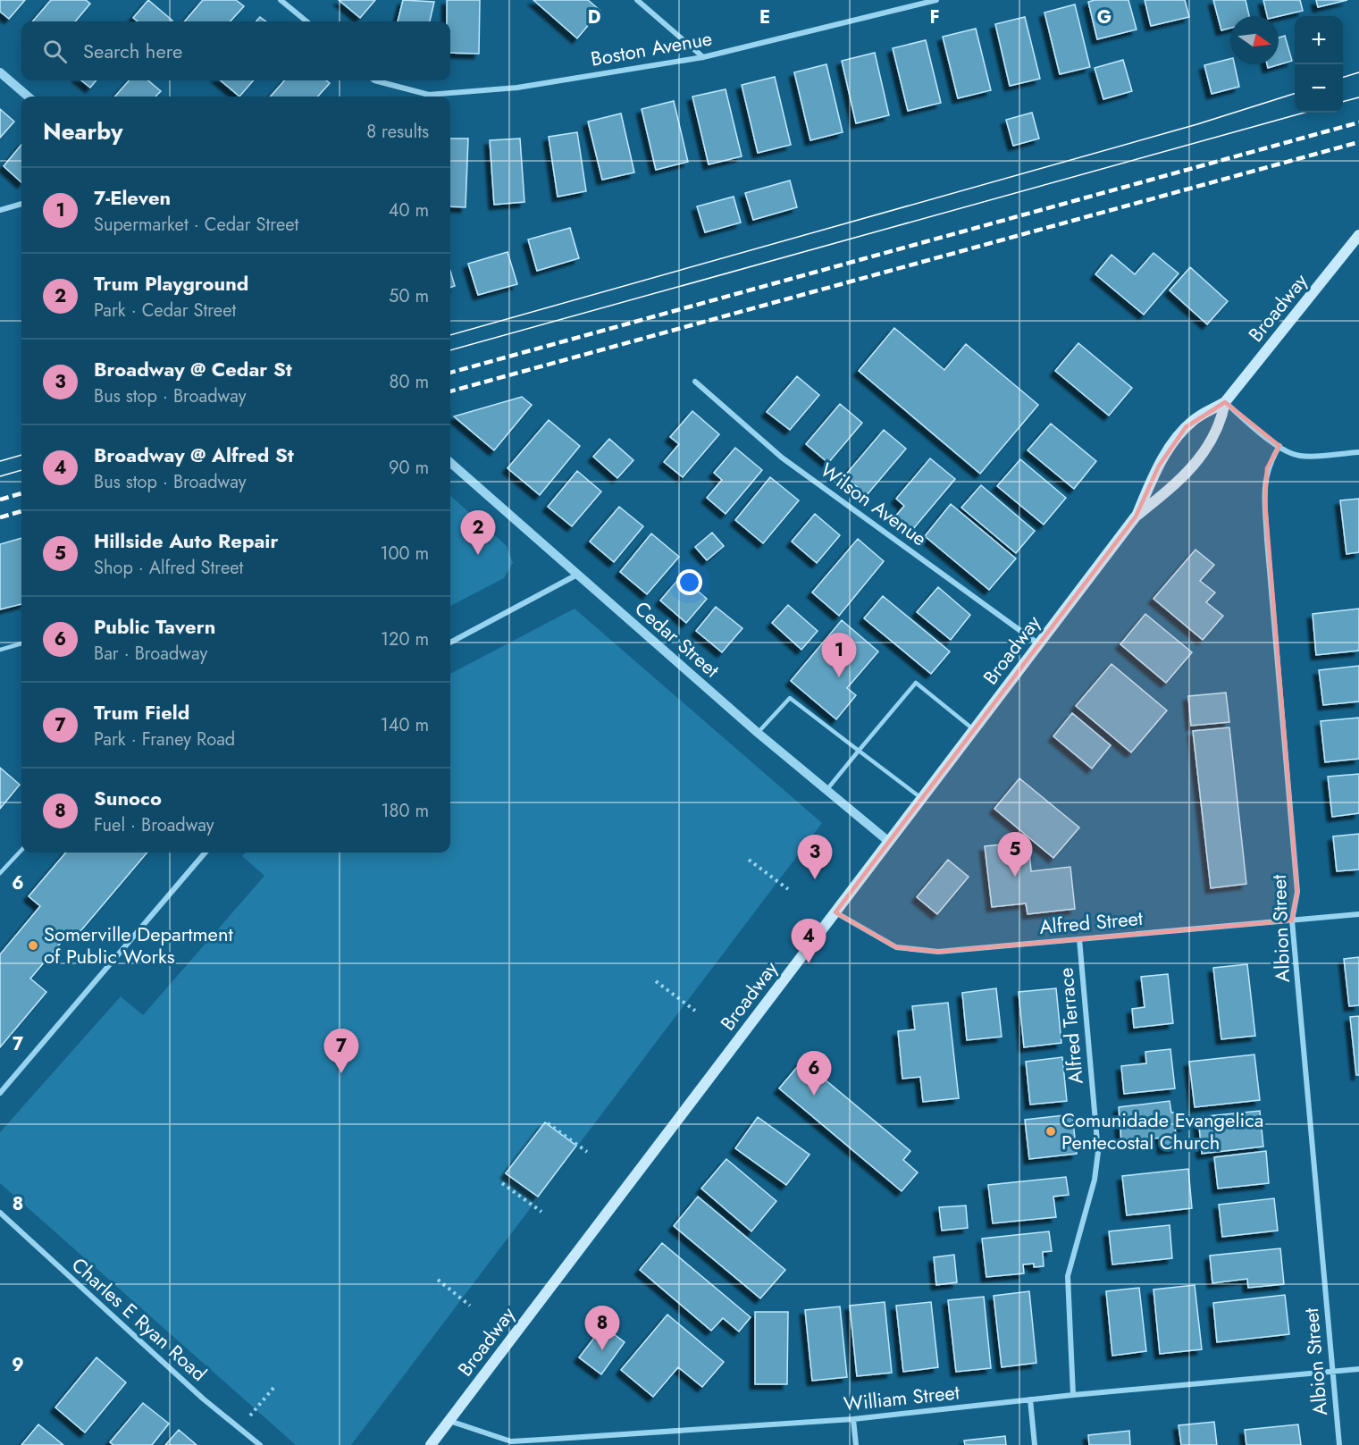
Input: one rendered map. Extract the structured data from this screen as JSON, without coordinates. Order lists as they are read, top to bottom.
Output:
{
  "streets": {
    "main road": ["Broadway"],
    "street": [
      "Boston Avenue",
      "Wilson Avenue",
      "Cedar Street",
      "Alfred Street",
      "Albion Street",
      "Alfred Terrace",
      "Charles E Ryan Road",
      "William Street"
    ]
  },
  "crossings": [
    ["Broadway", "Wilson Avenue"],
    ["Broadway", "Cedar Street"],
    ["Broadway", "Alfred Street"],
    ["Broadway", "William Street"],
    ["Alfred Street", "Albion Street"],
    ["Alfred Street", "Alfred Terrace"],
    ["Albion Street", "William Street"],
    ["Alfred Terrace", "William Street"]
  ],
  "places": ["Somerville Department of Public Works", "Comunidade Evangelica Pentecostal Church"],
  "north": "right",
  "page": {
    "map_buttons": ["+", "−"],
    "search": "Search here",
    "heading": ["Nearby", "8 results"],
    "list": [
      {
        "mark": "1",
        "name": "7-Eleven",
        "note": "Supermarket · Cedar Street",
        "value": "40 m"
      },
      {
        "mark": "2",
        "name": "Trum Playground",
        "note": "Park · Cedar Street",
        "value": "50 m"
      },
      {
        "mark": "3",
        "name": "Broadway @ Cedar St",
        "note": "Bus stop · Broadway",
        "value": "80 m"
      },
      {
        "mark": "4",
        "name": "Broadway @ Alfred St",
        "note": "Bus stop · Broadway",
        "value": "90 m"
      },
      {
        "mark": "5",
        "name": "Hillside Auto Repair",
        "note": "Shop · Alfred Street",
        "value": "100 m"
      },
      {
        "mark": "6",
        "name": "Public Tavern",
        "note": "Bar · Broadway",
        "value": "120 m"
      },
      {
        "mark": "7",
        "name": "Trum Field",
        "note": "Park · Franey Road",
        "value": "140 m"
      },
      {
        "mark": "8",
        "name": "Sunoco",
        "note": "Fuel · Broadway",
        "value": "180 m"
      }
    ],
    "pins": [
      "2",
      "1",
      "5",
      "3",
      "4",
      "7",
      "6",
      "8"
    ]
  },
  "grid": {
    "columns": [
      "D",
      "E",
      "F",
      "G"
    ],
    "rows": [
      "6",
      "7",
      "8",
      "9"
    ]
  }
}
